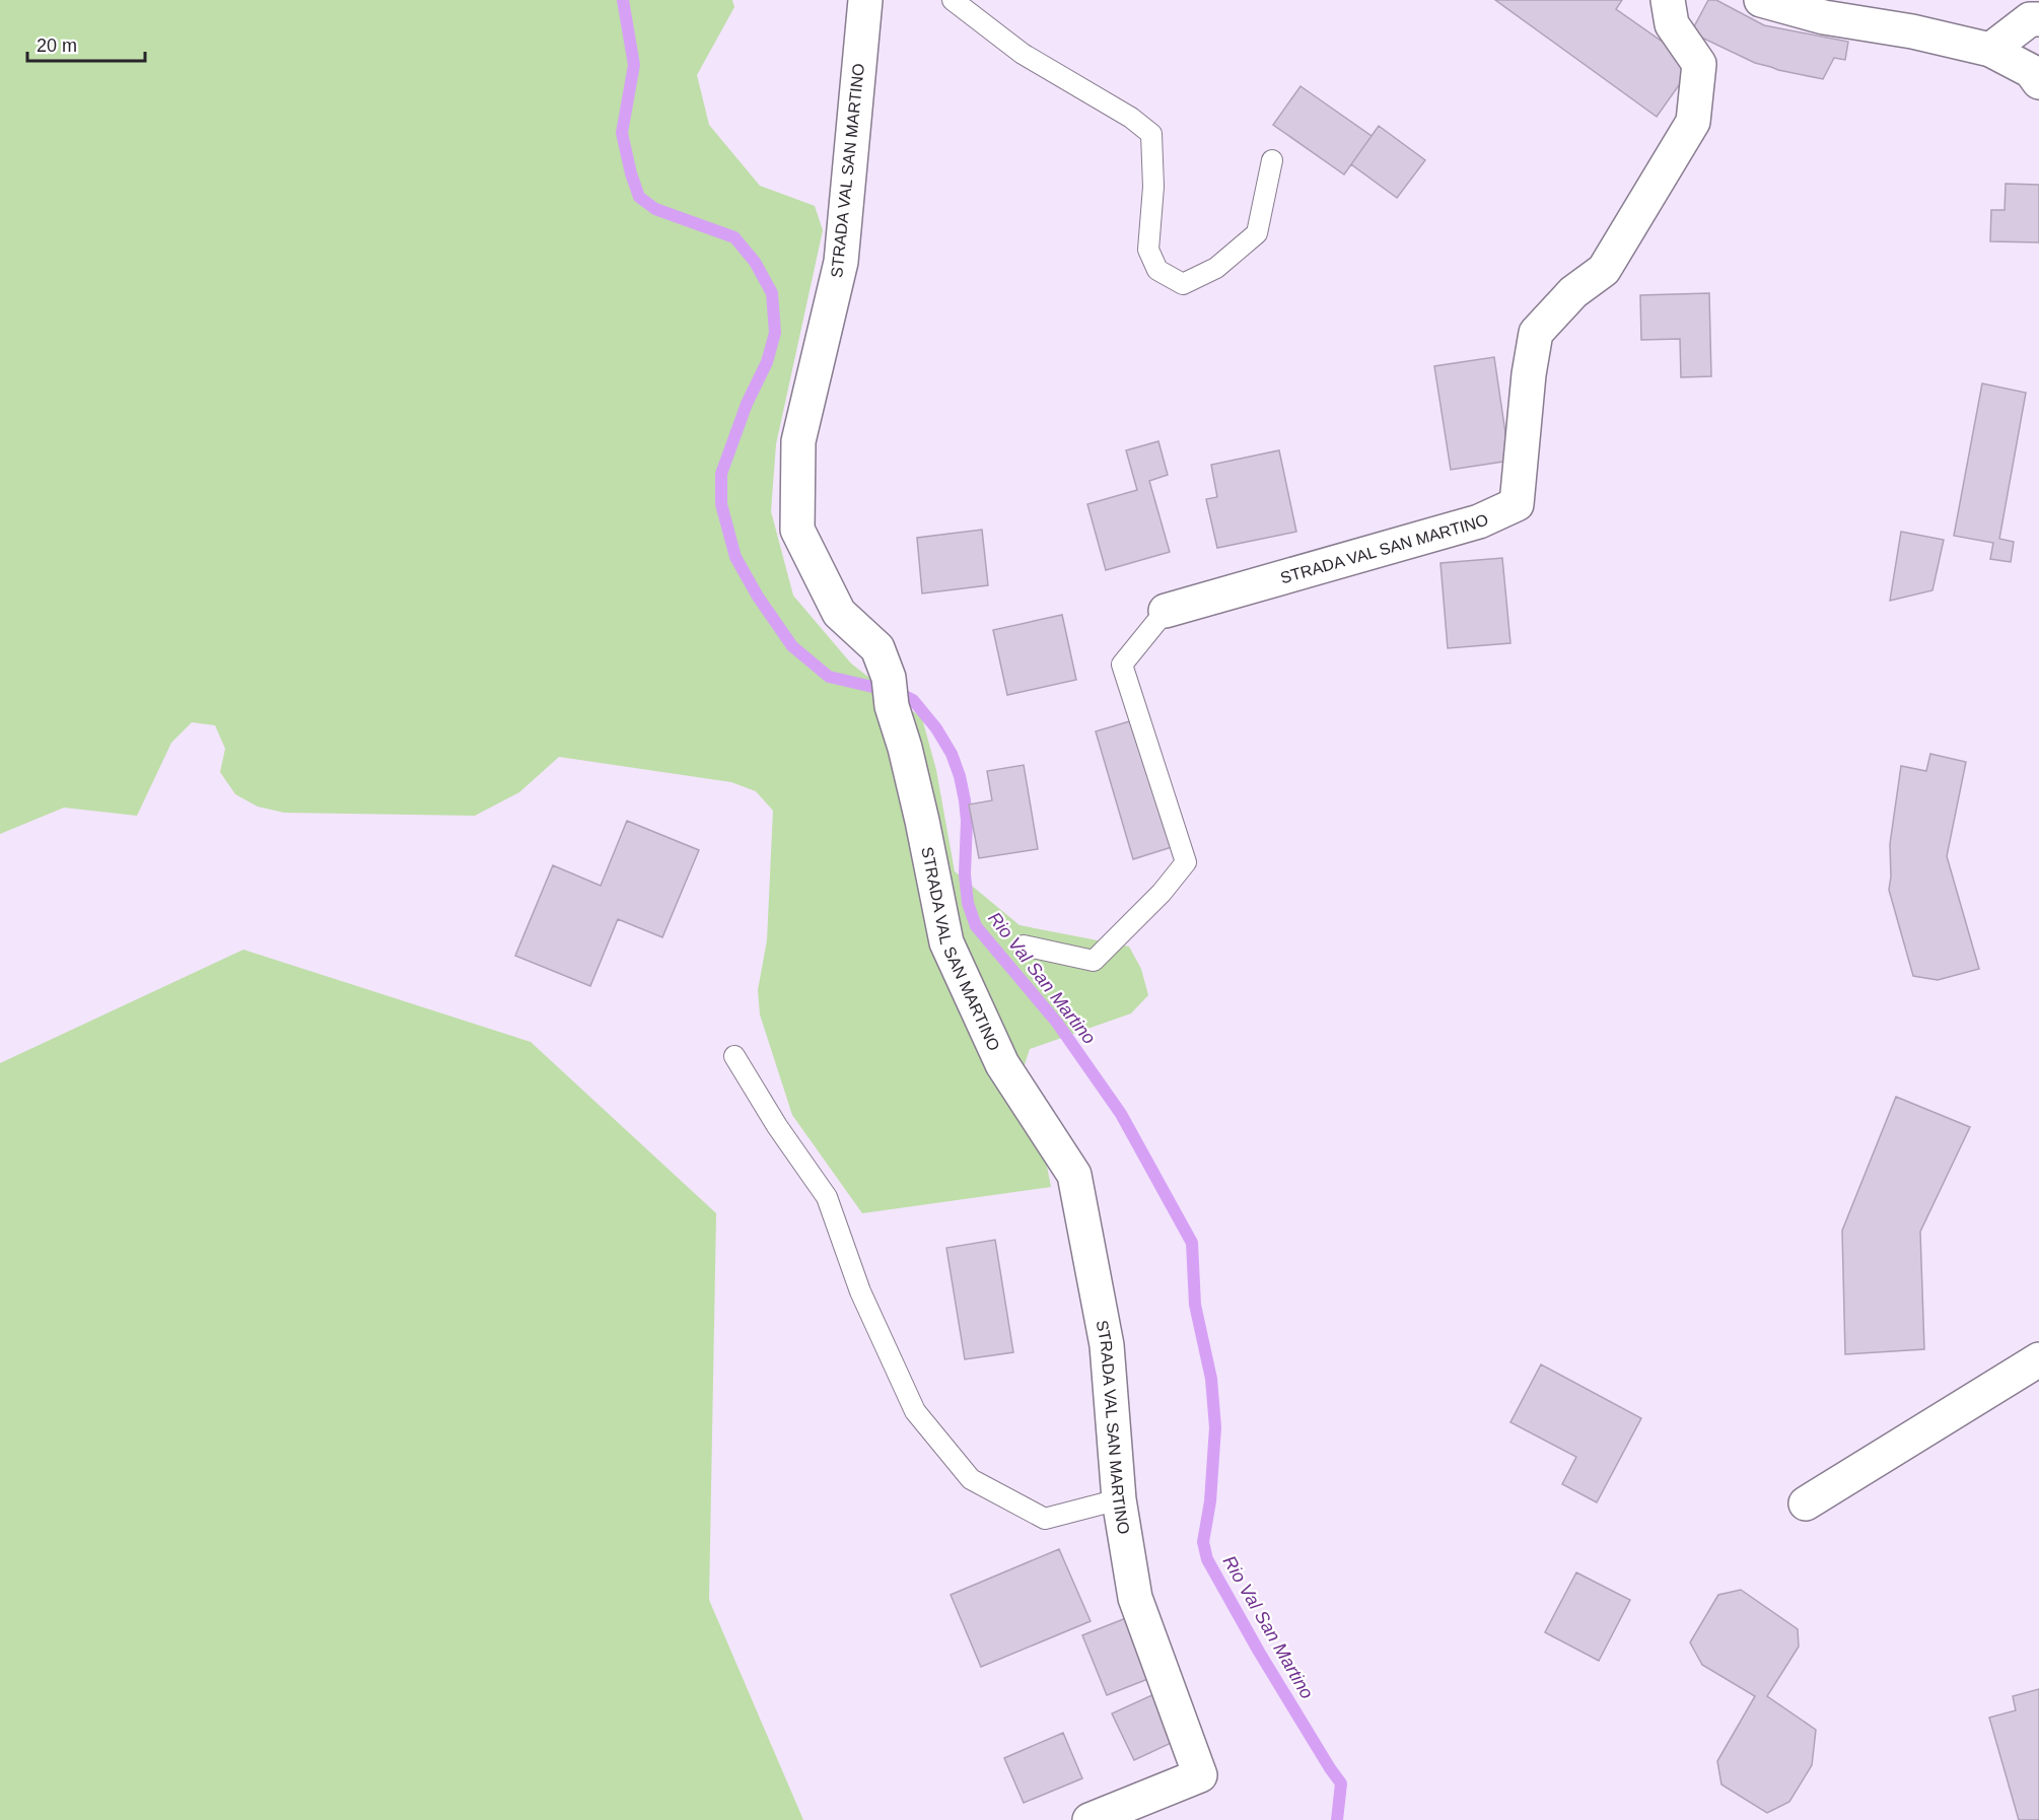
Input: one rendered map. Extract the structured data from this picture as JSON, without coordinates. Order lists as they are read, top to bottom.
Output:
{
  "streets": {
    "street": ["STRADA VAL SAN MARTINO"]
  },
  "water": ["Rio Val San Martino"],
  "scale_bar": "20 m"
}
